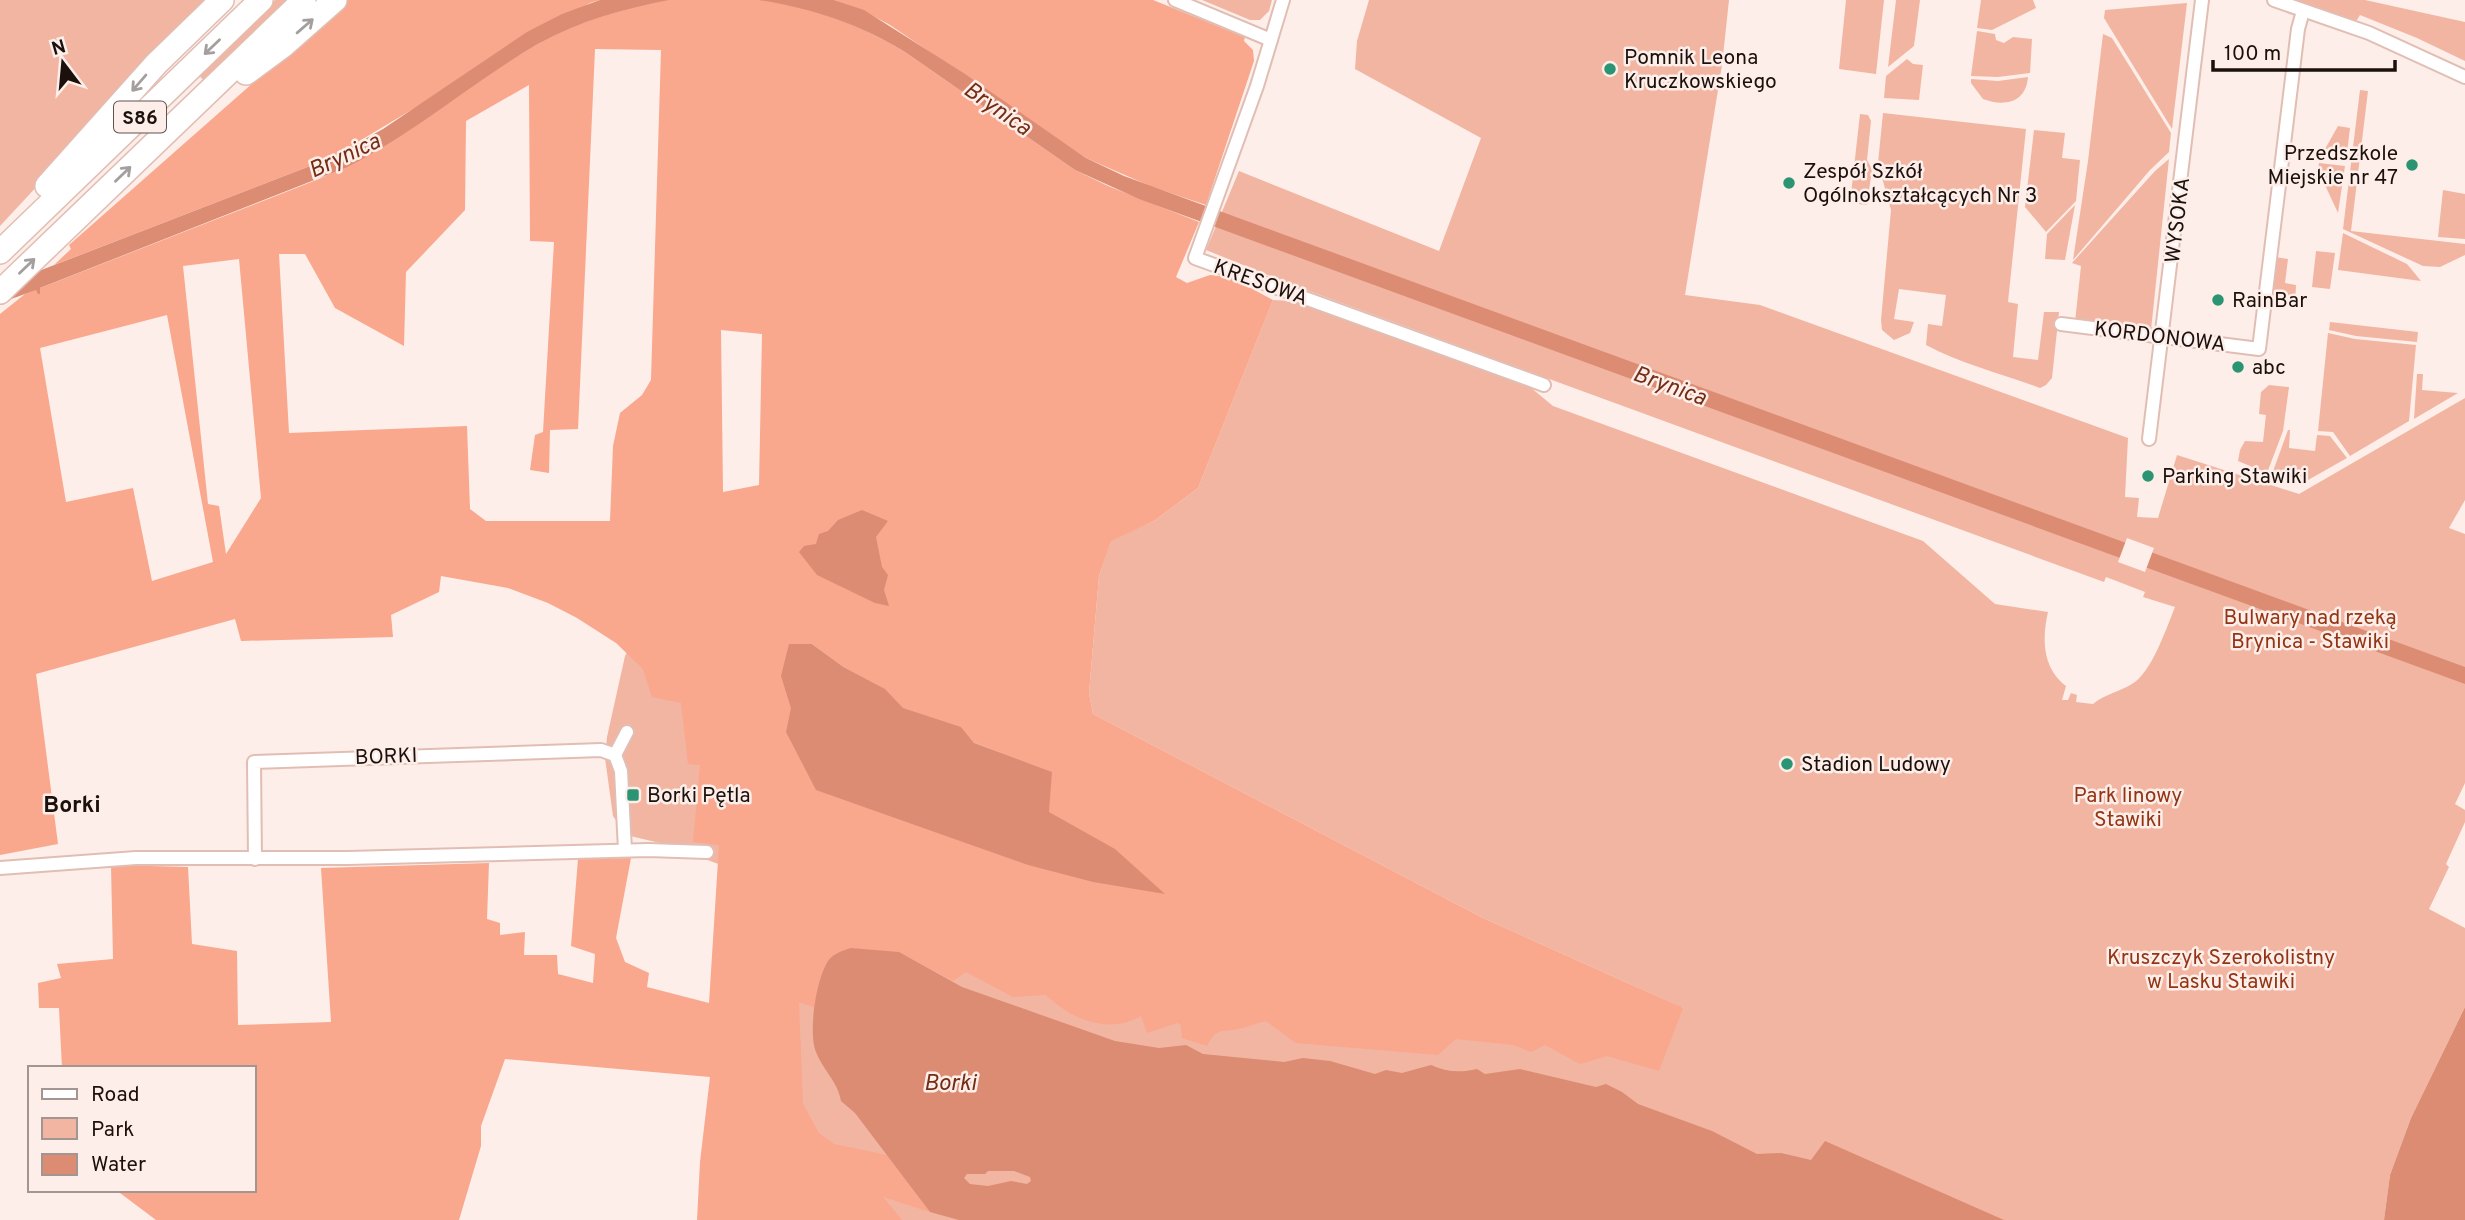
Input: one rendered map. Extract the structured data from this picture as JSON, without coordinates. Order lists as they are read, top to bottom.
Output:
{
  "streets": {
    "highway": ["S86"],
    "street": [
      "WYSOKA",
      "KRESOWA",
      "KORDONOWA",
      "BORKI"
    ]
  },
  "crossings": [
    ["WYSOKA", "KORDONOWA"]
  ],
  "districts": ["Borki"],
  "water": ["Brynica", "Borki"],
  "parks": ["Bulwary nad rzeką Brynica - Stawiki", "Park linowy Stawiki", "Kruszczyk Szerokolistny w Lasku Stawiki"],
  "places": {
    "other": [
      "Pomnik Leona Kruczkowskiego",
      "Przedszkole Miejskie nr 47",
      "Zespół Szkół Ogólnokształcących Nr 3",
      "RainBar",
      "abc",
      "Parking Stawiki",
      "Stadion Ludowy"
    ],
    "transit": ["Borki Pętla"]
  },
  "legend": ["Road", "Park", "Water"],
  "scale_bar": "100 m",
  "north": "top"
}
